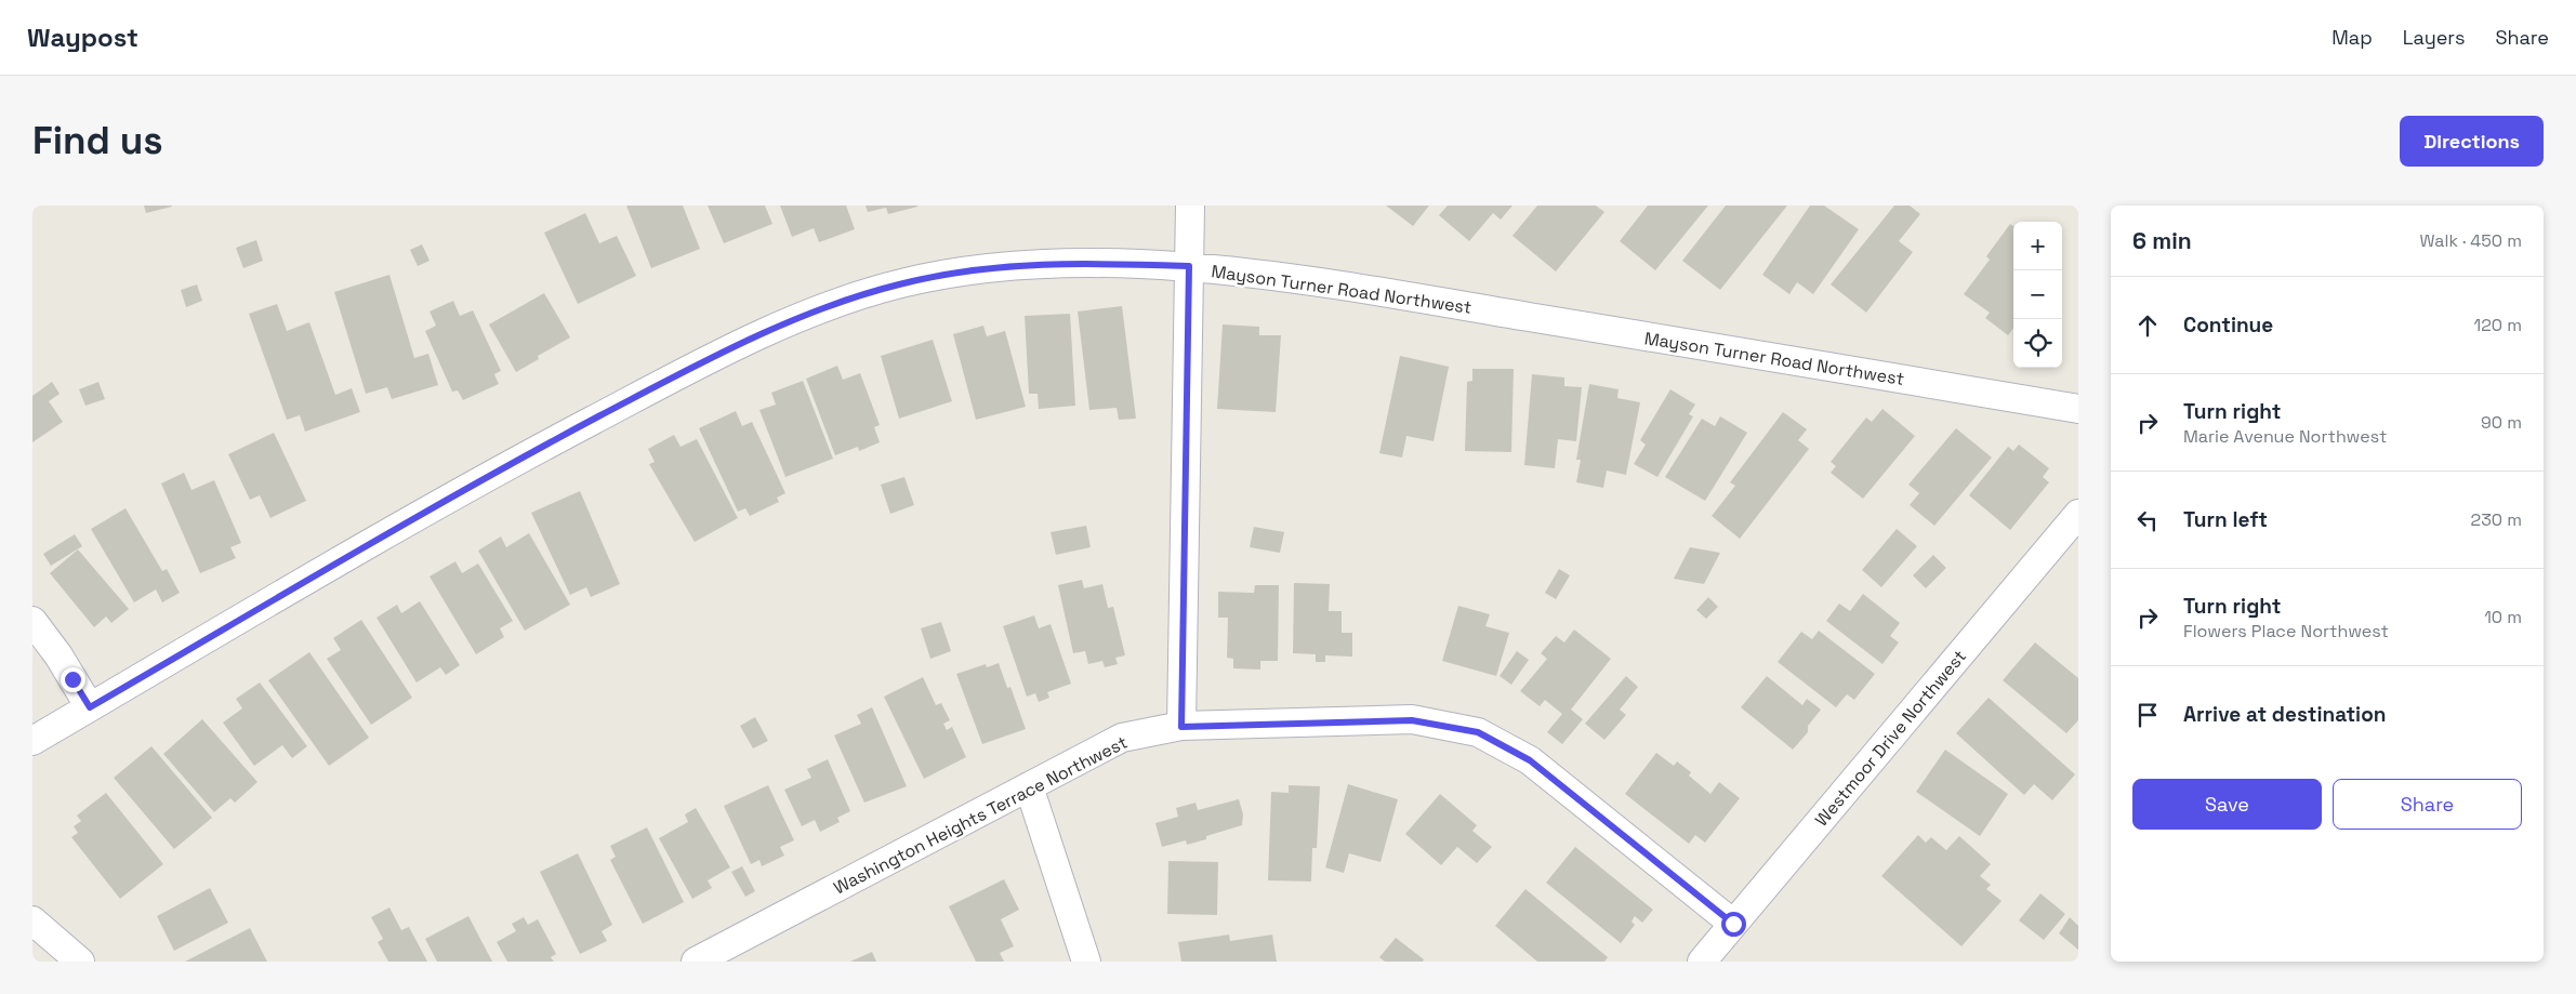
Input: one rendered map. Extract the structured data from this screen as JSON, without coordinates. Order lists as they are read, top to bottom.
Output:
{
  "streets": {
    "street": ["Mayson Turner Road Northwest", "Westmoor Drive Northwest", "Washington Heights Terrace Northwest"]
  },
  "crossings": [
    ["Westmoor Drive Northwest", "Washington Heights Terrace Northwest"]
  ],
  "page": {
    "header": "Waypost",
    "nav": ["Map", "Layers", "Share"],
    "buttons": [
      "Directions",
      ["Save", "Share"]
    ],
    "title": "Find us",
    "heading": ["6 min", "Walk · 450 m"],
    "map_buttons": ["+", "−"],
    "list": [
      ["Continue", "120 m"],
      ["Turn right", "Marie Avenue Northwest", "90 m"],
      ["Turn left", "230 m"],
      ["Turn right", "Flowers Place Northwest", "10 m"],
      "Arrive at destination"
    ]
  }
}
